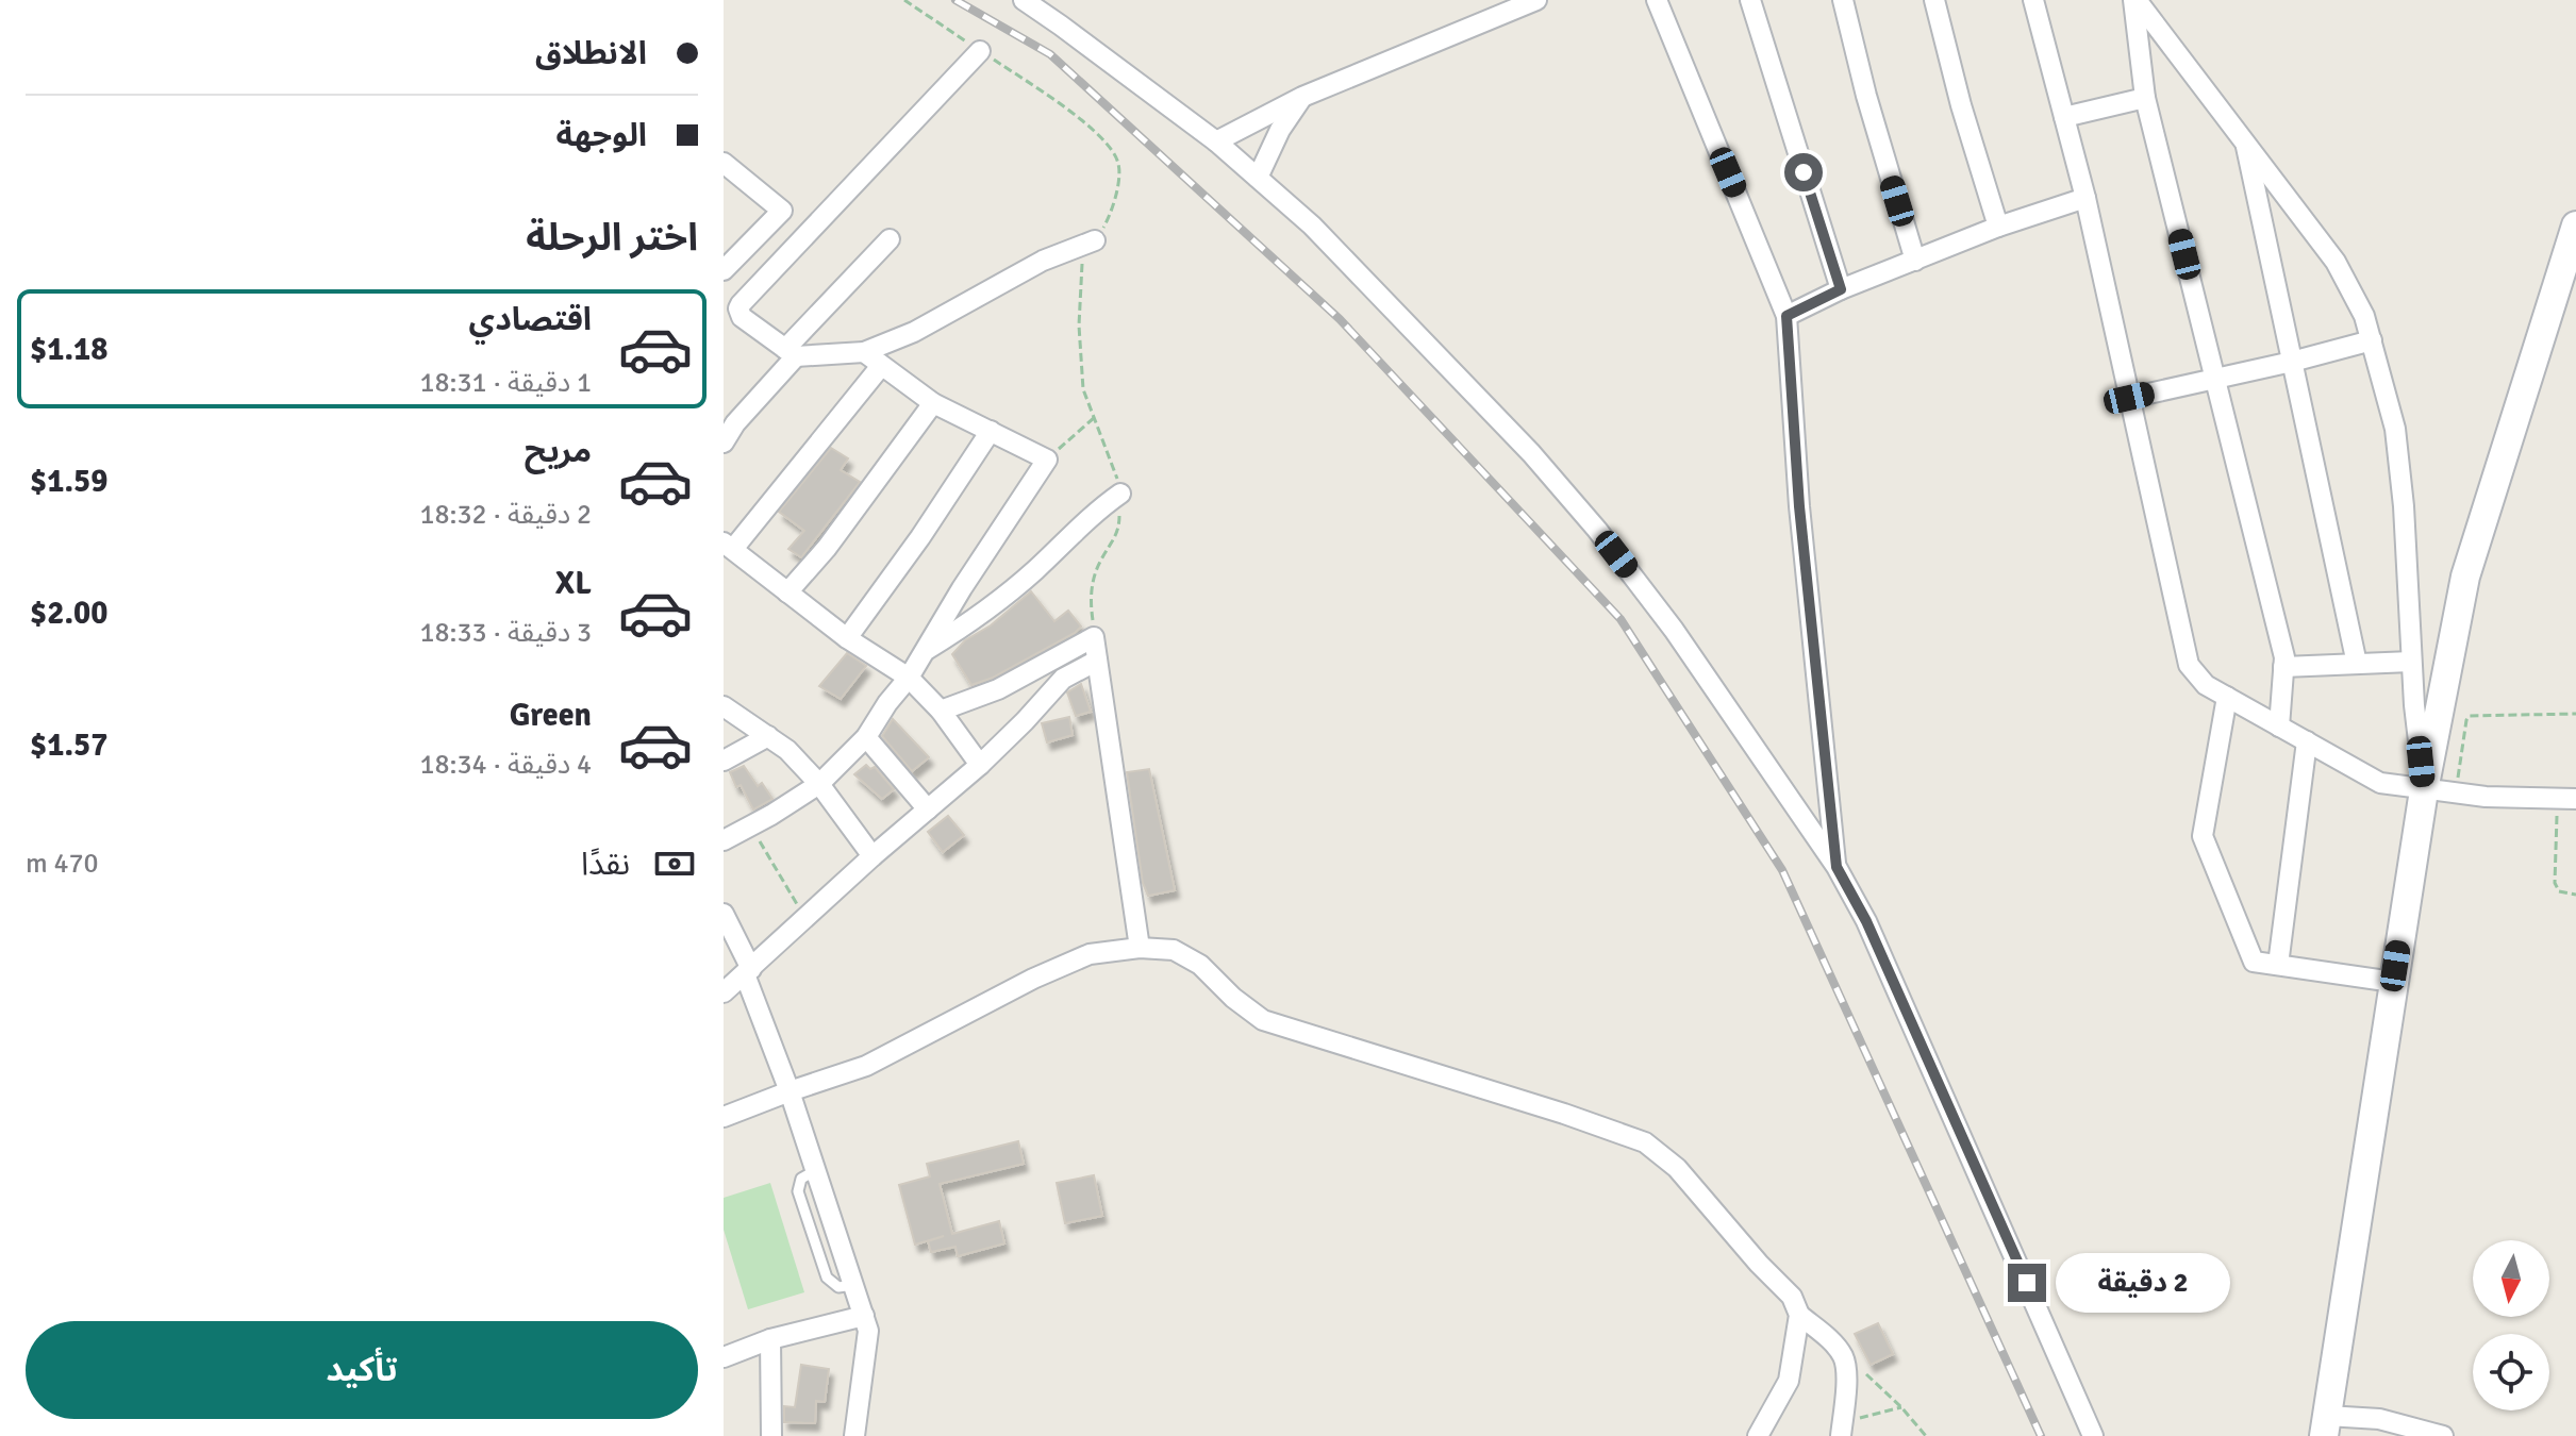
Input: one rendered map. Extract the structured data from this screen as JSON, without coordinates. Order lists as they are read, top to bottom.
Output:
{
  "north": "bottom",
  "page": {
    "banner": ["الانطلاق", "الوجهة"],
    "heading": "اختر الرحلة",
    "list": [
      {
        "name": "اقتصادي",
        "note": "1 دقيقة · 18:31",
        "value": "$1.18"
      },
      {
        "name": "مريح",
        "note": "2 دقيقة · 18:32",
        "value": "$1.59"
      },
      {
        "name": "XL",
        "note": "3 دقيقة · 18:33",
        "value": "$2.00"
      },
      {
        "name": "Green",
        "note": "4 دقيقة · 18:34",
        "value": "$1.57"
      }
    ],
    "pay": ["نقدًا", "470 m"],
    "bubble": "2 دقيقة",
    "buttons": "تأكيد"
  }
}
